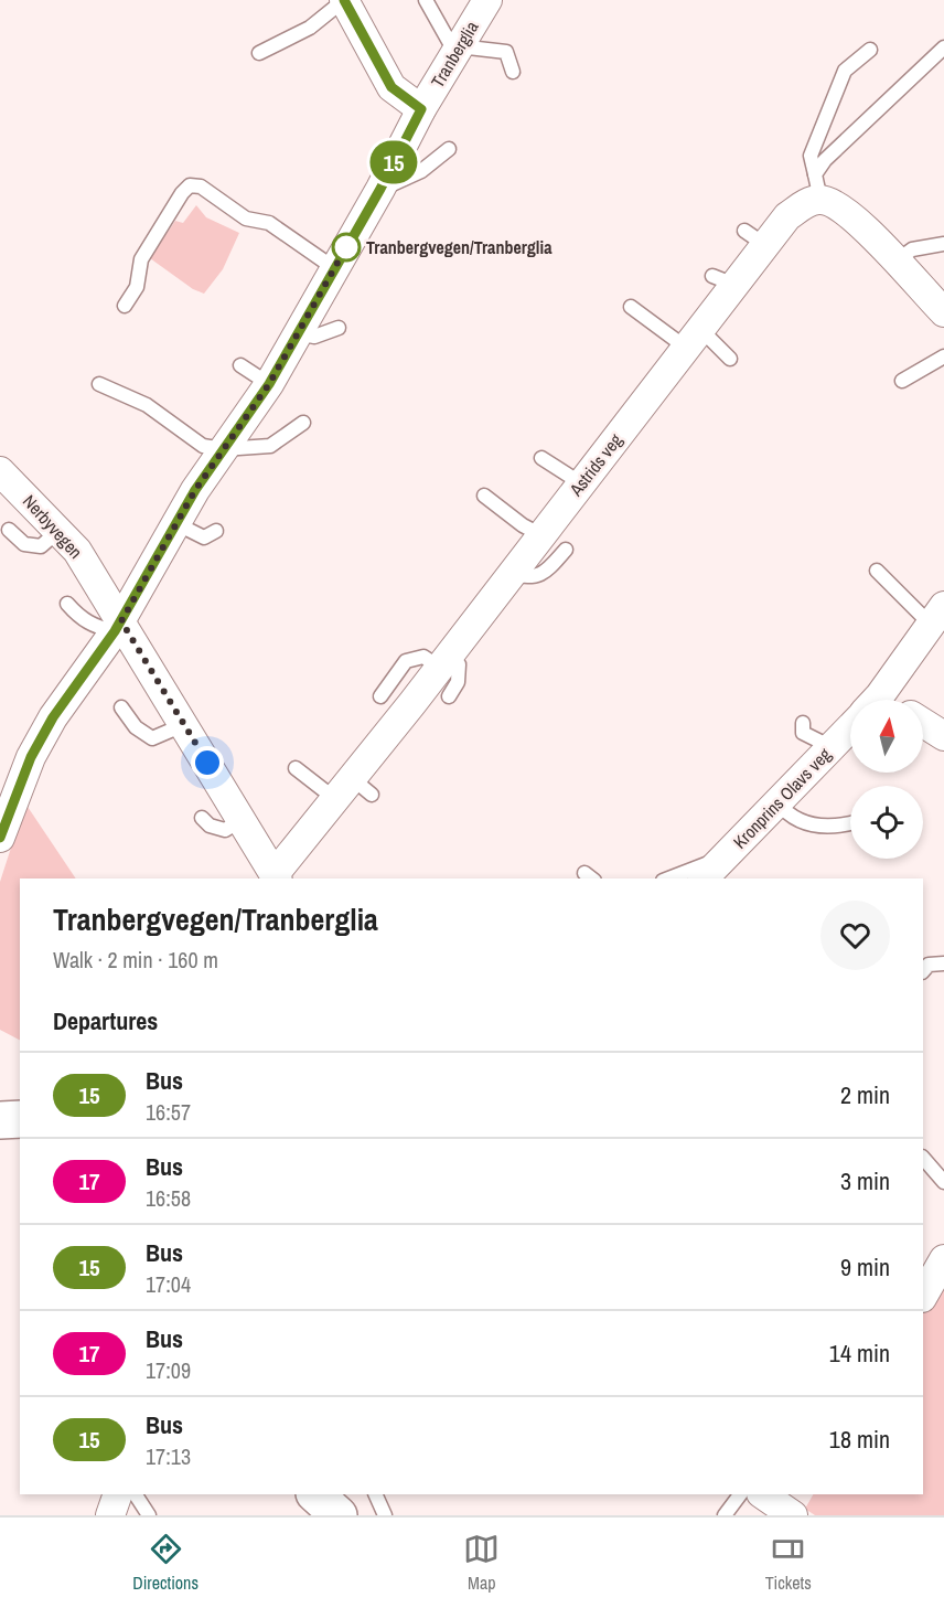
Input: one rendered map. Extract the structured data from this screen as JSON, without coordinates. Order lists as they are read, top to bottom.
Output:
{
  "streets": {
    "street": [
      "Tranberglia",
      "Astrids veg",
      "Nerbyvegen",
      "Kronprins Olavs veg"
    ]
  },
  "crossings": [
    ["Tranberglia", "Nerbyvegen"],
    ["Astrids veg", "Nerbyvegen"]
  ],
  "places": ["Tranbergvegen/Tranberglia"],
  "lines": ["bus line 15"],
  "north": "top",
  "page": {
    "on_map": "15",
    "heading": [
      ["Tranbergvegen/Tranberglia", "Walk · 2 min · 160 m"],
      "Departures"
    ],
    "list": [
      {
        "mark": "15",
        "name": "Bus",
        "note": "16:57",
        "value": "2 min"
      },
      {
        "mark": "17",
        "name": "Bus",
        "note": "16:58",
        "value": "3 min"
      },
      {
        "mark": "15",
        "name": "Bus",
        "note": "17:04",
        "value": "9 min"
      },
      {
        "mark": "17",
        "name": "Bus",
        "note": "17:09",
        "value": "14 min"
      },
      {
        "mark": "15",
        "name": "Bus",
        "note": "17:13",
        "value": "18 min"
      }
    ],
    "tabs": ["Directions", "Map", "Tickets"]
  }
}
